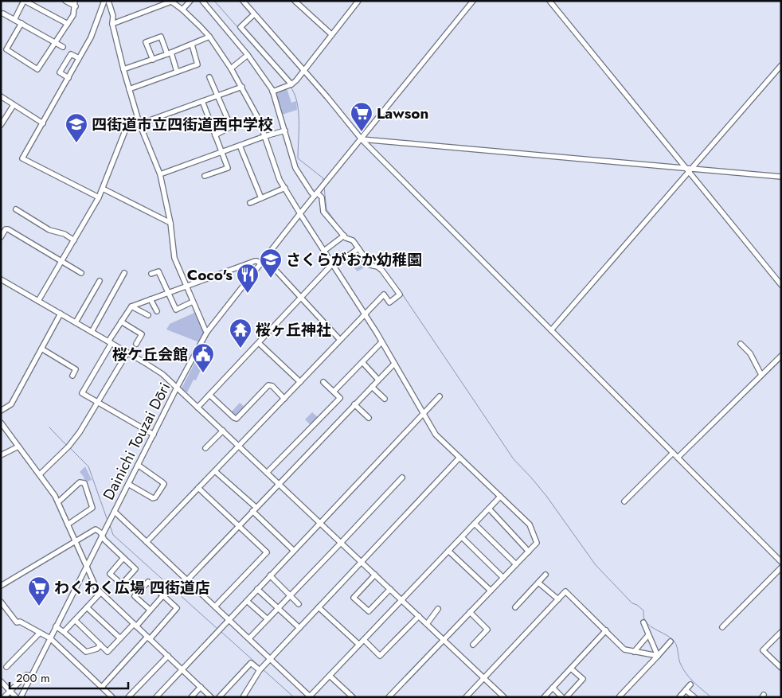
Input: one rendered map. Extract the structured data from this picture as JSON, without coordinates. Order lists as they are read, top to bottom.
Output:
{
  "streets": {
    "street": ["Dainichi Touzai Dōri"]
  },
  "places": {
    "supermarket": ["Lawson", "わくわく広場 四街道店"],
    "school or university": ["四街道市立四街道西中学校", "さくらがおか幼稚園"],
    "restaurant": ["Coco's"],
    "temple": ["桜ヶ丘神社"],
    "public building": ["桜ケ丘会館"]
  },
  "scale_bar": "200 m"
}
